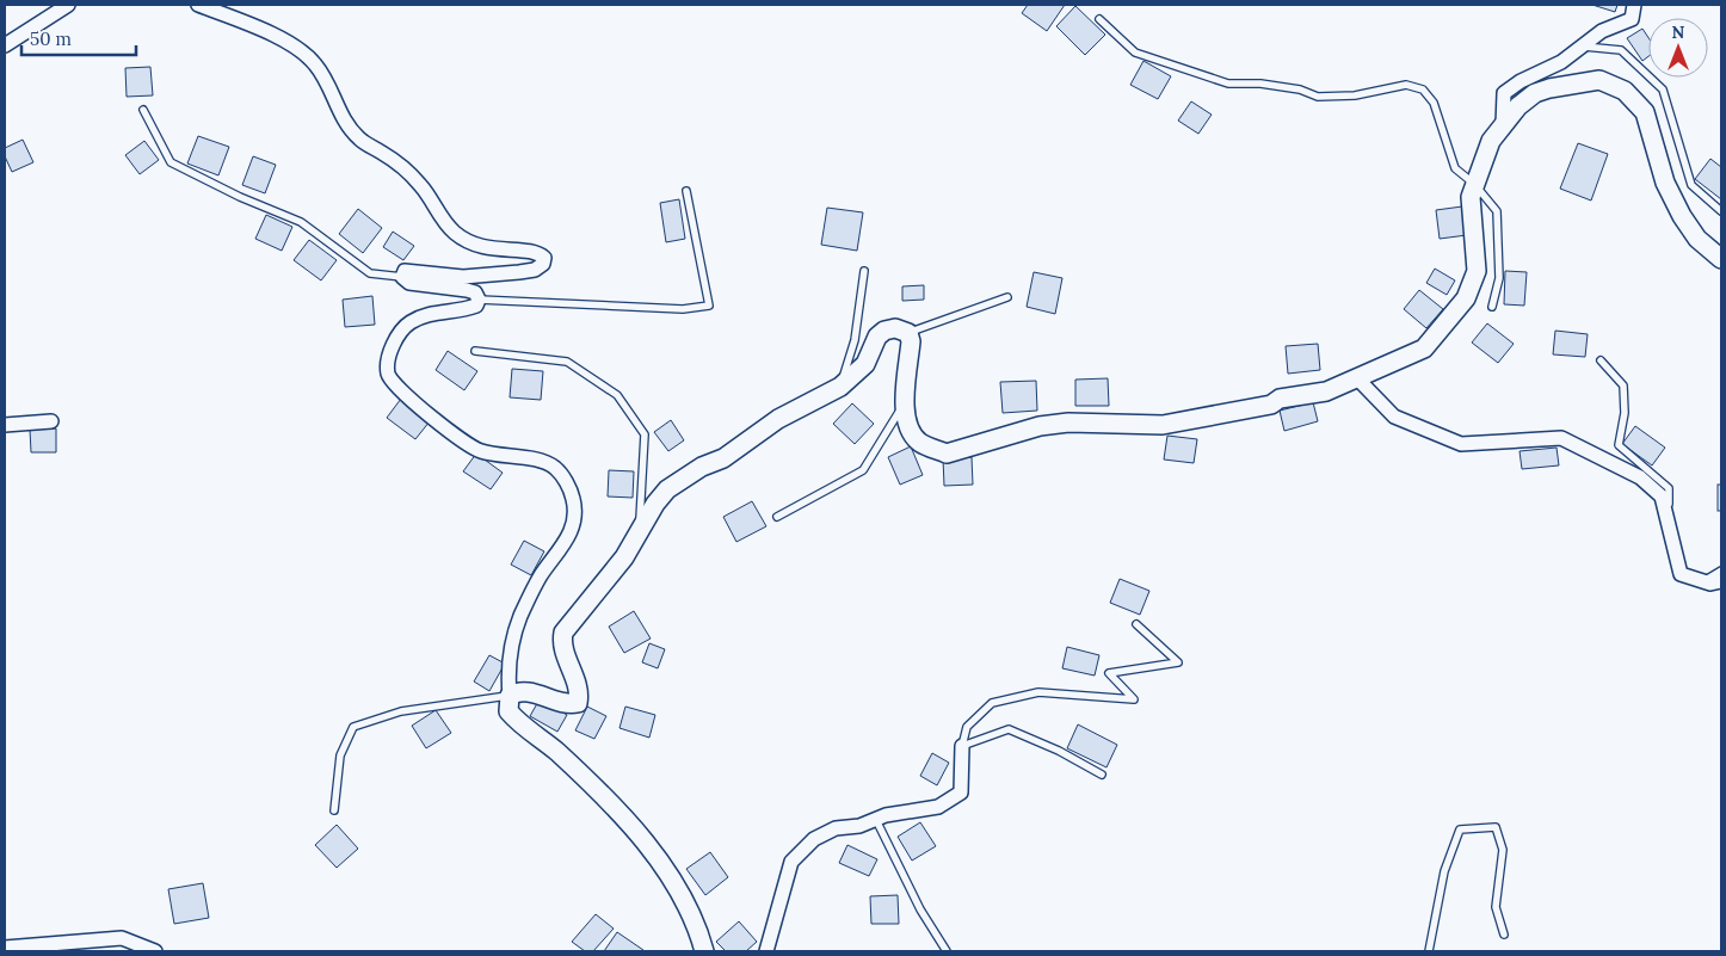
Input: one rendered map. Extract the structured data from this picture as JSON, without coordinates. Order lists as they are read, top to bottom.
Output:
{
  "scale_bar": "50 m",
  "north": "top"
}
